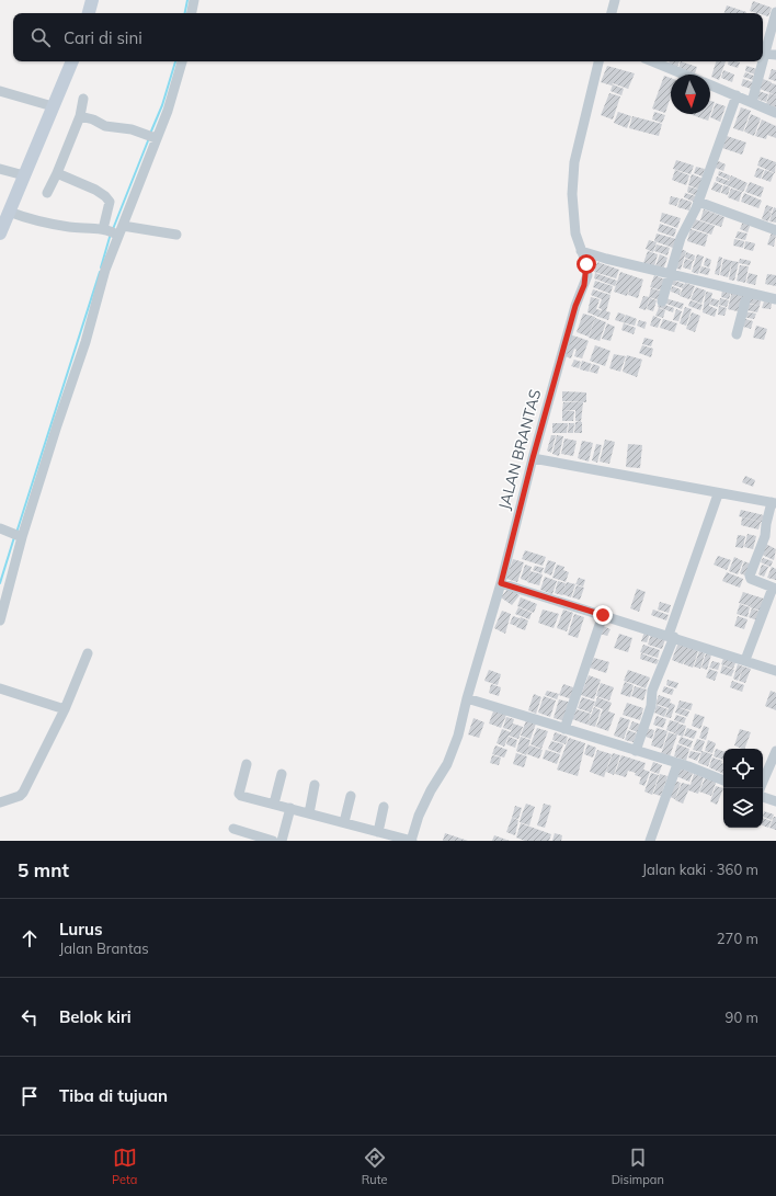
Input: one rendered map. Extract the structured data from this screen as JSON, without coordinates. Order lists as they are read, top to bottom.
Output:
{
  "streets": {
    "street": ["JALAN BRANTAS"]
  },
  "north": "bottom",
  "page": {
    "search": "Cari di sini",
    "heading": ["5 mnt", "Jalan kaki · 360 m"],
    "list": [
      ["Lurus", "Jalan Brantas", "270 m"],
      ["Belok kiri", "90 m"],
      "Tiba di tujuan"
    ],
    "nav": ["Peta", "Rute", "Disimpan"]
  }
}
